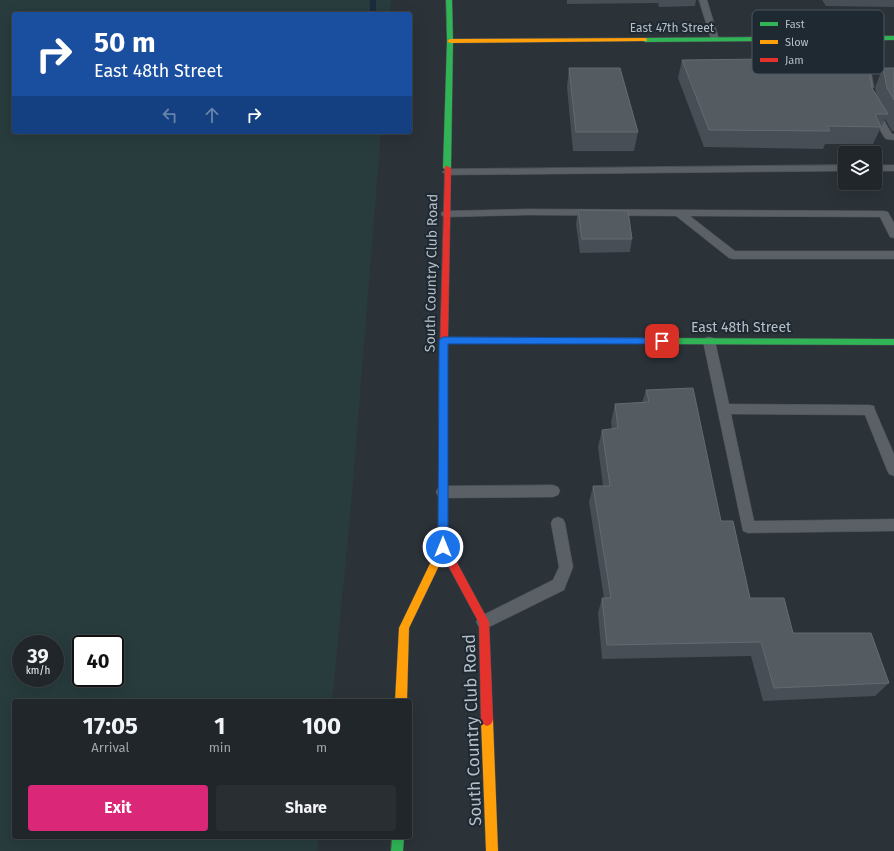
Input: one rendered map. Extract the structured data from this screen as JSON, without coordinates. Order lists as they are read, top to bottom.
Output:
{
  "streets": {
    "street": ["East 47th Street", "South Country Club Road", "East 48th Street"]
  },
  "crossings": [
    ["East 47th Street", "South Country Club Road"],
    ["South Country Club Road", "East 48th Street"]
  ],
  "legend": ["Fast", "Slow", "Jam"],
  "page": {
    "turn": ["50 m", "East 48th Street"],
    "speed": "39 km/h",
    "limit": "40",
    "eta": [
      "17:05",
      "Arrival",
      "1",
      "min",
      "100",
      "m"
    ],
    "buttons": ["Exit", "Share"]
  }
}
